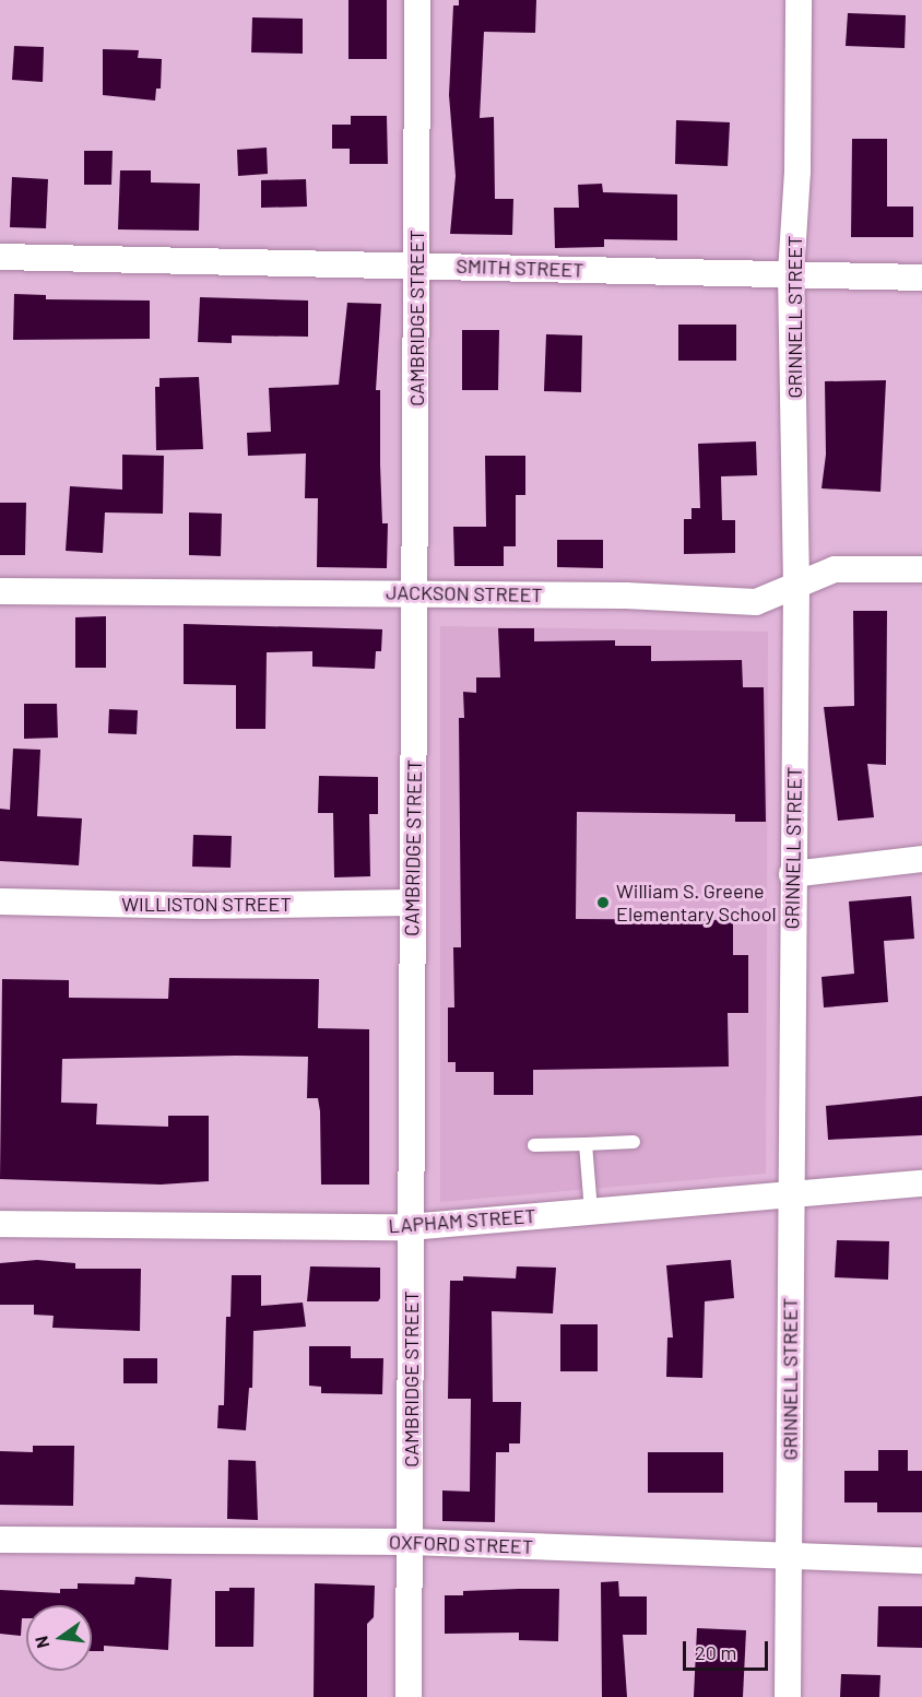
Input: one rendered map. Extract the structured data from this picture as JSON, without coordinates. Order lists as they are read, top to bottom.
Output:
{
  "streets": {
    "street": [
      "SMITH STREET",
      "GRINNELL STREET",
      "CAMBRIDGE STREET",
      "JACKSON STREET",
      "WILLISTON STREET",
      "LAPHAM STREET",
      "OXFORD STREET"
    ]
  },
  "crossings": [
    ["SMITH STREET", "GRINNELL STREET"],
    ["SMITH STREET", "CAMBRIDGE STREET"],
    ["GRINNELL STREET", "JACKSON STREET"],
    ["GRINNELL STREET", "LAPHAM STREET"],
    ["GRINNELL STREET", "OXFORD STREET"],
    ["CAMBRIDGE STREET", "JACKSON STREET"],
    ["CAMBRIDGE STREET", "WILLISTON STREET"],
    ["CAMBRIDGE STREET", "LAPHAM STREET"],
    ["CAMBRIDGE STREET", "OXFORD STREET"]
  ],
  "places": ["William S. Greene Elementary School"],
  "scale_bar": "20 m",
  "north": "left"
}
